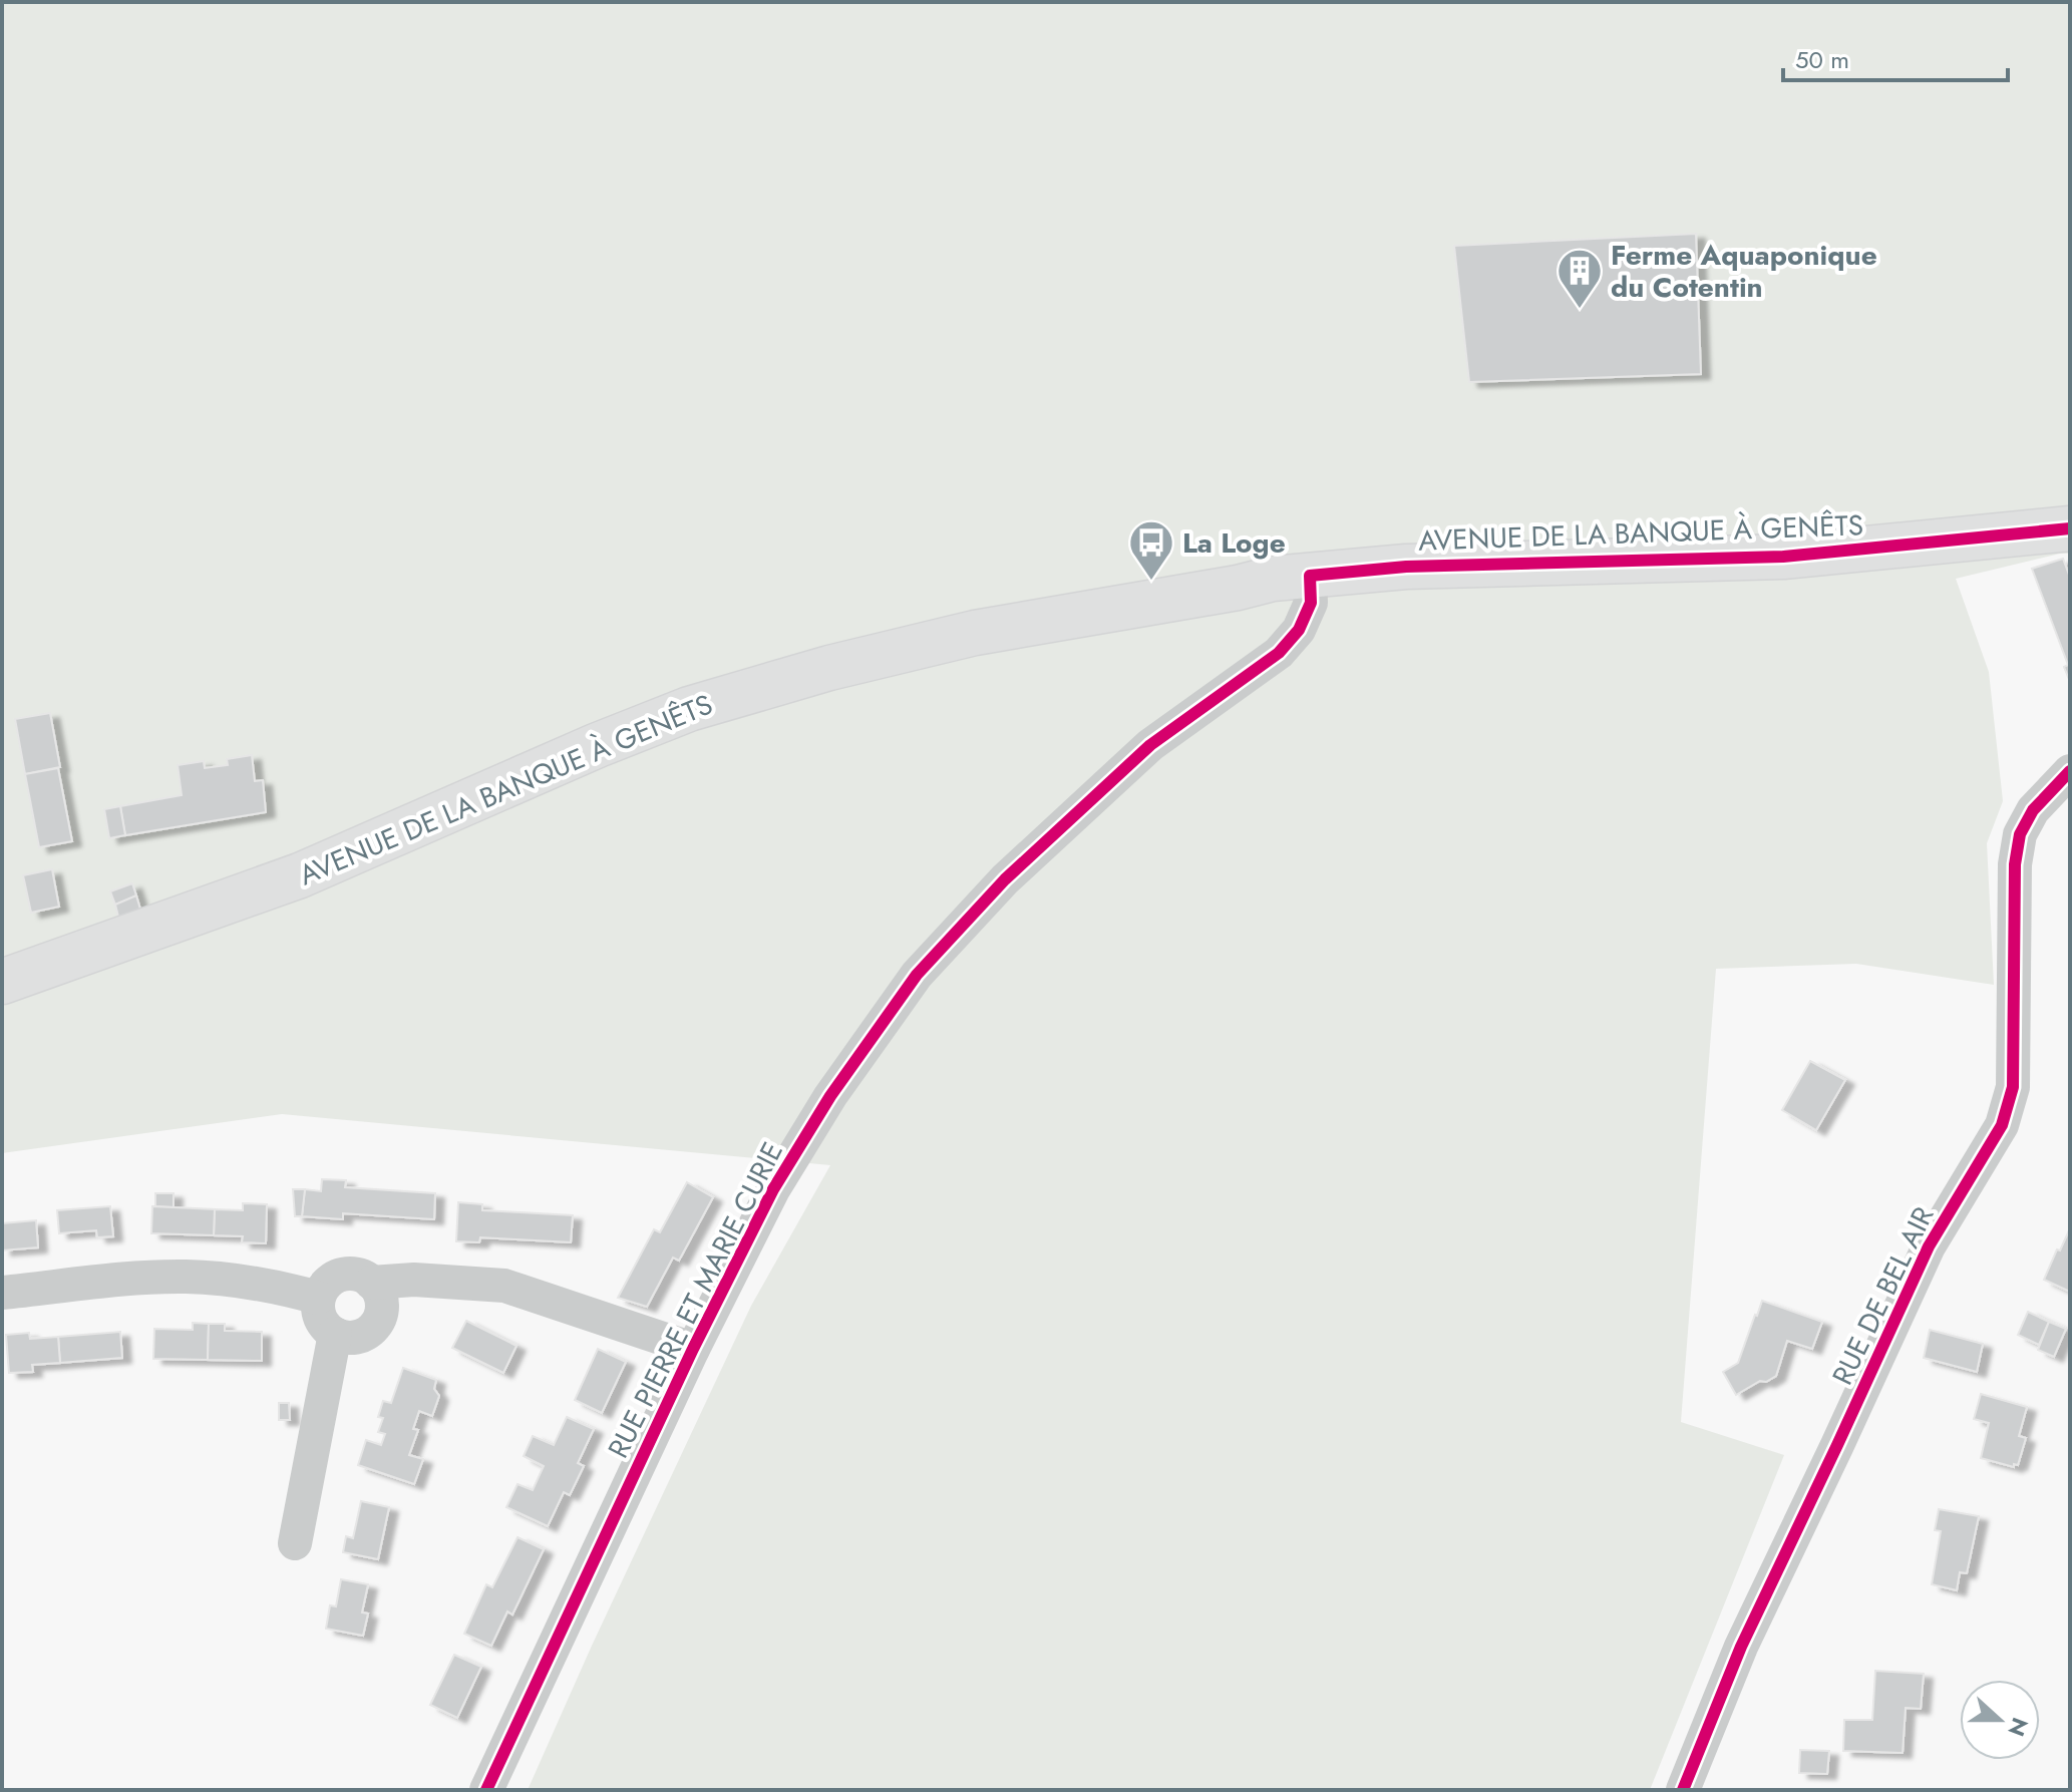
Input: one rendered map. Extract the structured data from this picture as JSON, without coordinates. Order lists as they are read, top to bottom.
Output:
{
  "streets": {
    "main road": ["AVENUE DE LA BANQUE À GENÊTS"],
    "street": ["RUE DE BEL AIR", "RUE PIERRE ET MARIE CURIE"]
  },
  "crossings": [
    ["AVENUE DE LA BANQUE À GENÊTS", "RUE PIERRE ET MARIE CURIE"]
  ],
  "places": {
    "building": ["Ferme Aquaponique du Cotentin"],
    "bus stop": ["La Loge"]
  },
  "scale_bar": "50 m",
  "north": "right"
}
